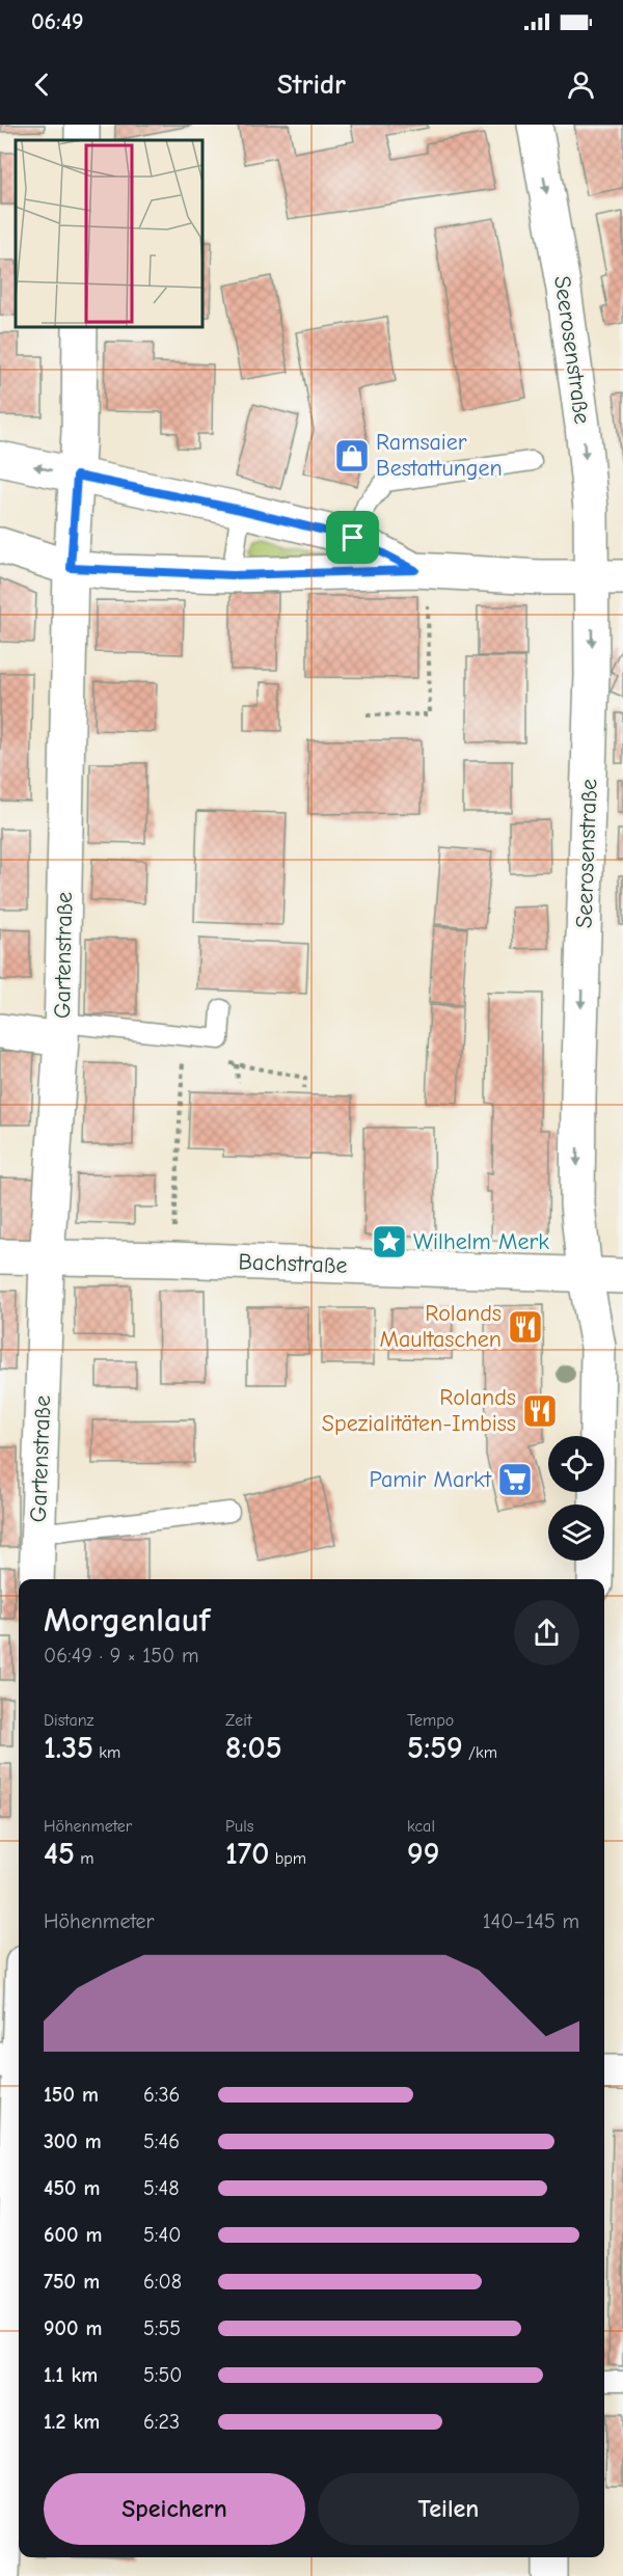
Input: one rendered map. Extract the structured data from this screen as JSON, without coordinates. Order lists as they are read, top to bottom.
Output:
{
  "streets": {
    "street": ["Seerosenstraße", "Gartenstraße", "Bachstraße"]
  },
  "crossings": [
    ["Seerosenstraße", "Bachstraße"],
    ["Gartenstraße", "Bachstraße"]
  ],
  "one_way": ["Seerosenstraße"],
  "places": {
    "shop": ["Ramsaier Bestattungen"],
    "place": ["Wilhelm Merk"],
    "restaurant": ["Rolands Maultaschen", "Rolands Spezialitäten-Imbiss"],
    "supermarket": ["Pamir Markt"]
  },
  "page": {
    "status": "06:49",
    "header": "Stridr",
    "heading": ["Morgenlauf", "06:49 · 9 × 150 m"],
    "stats": [
      ["Distanz", "1.35 km"],
      ["Zeit", "8:05"],
      ["Tempo", "5:59 /km"],
      ["Höhenmeter", "45 m"],
      ["Puls", "170 bpm"],
      ["kcal", "99"]
    ],
    "chart": ["Höhenmeter", "140–145 m"],
    "list": [
      {
        "name": "150 m",
        "note": "6:36"
      },
      {
        "name": "300 m",
        "note": "5:46"
      },
      {
        "name": "450 m",
        "note": "5:48"
      },
      {
        "name": "600 m",
        "note": "5:40"
      },
      {
        "name": "750 m",
        "note": "6:08"
      },
      {
        "name": "900 m",
        "note": "5:55"
      },
      {
        "name": "1.1 km",
        "note": "5:50"
      },
      {
        "name": "1.2 km",
        "note": "6:23"
      }
    ],
    "buttons": ["Speichern", "Teilen"]
  }
}
